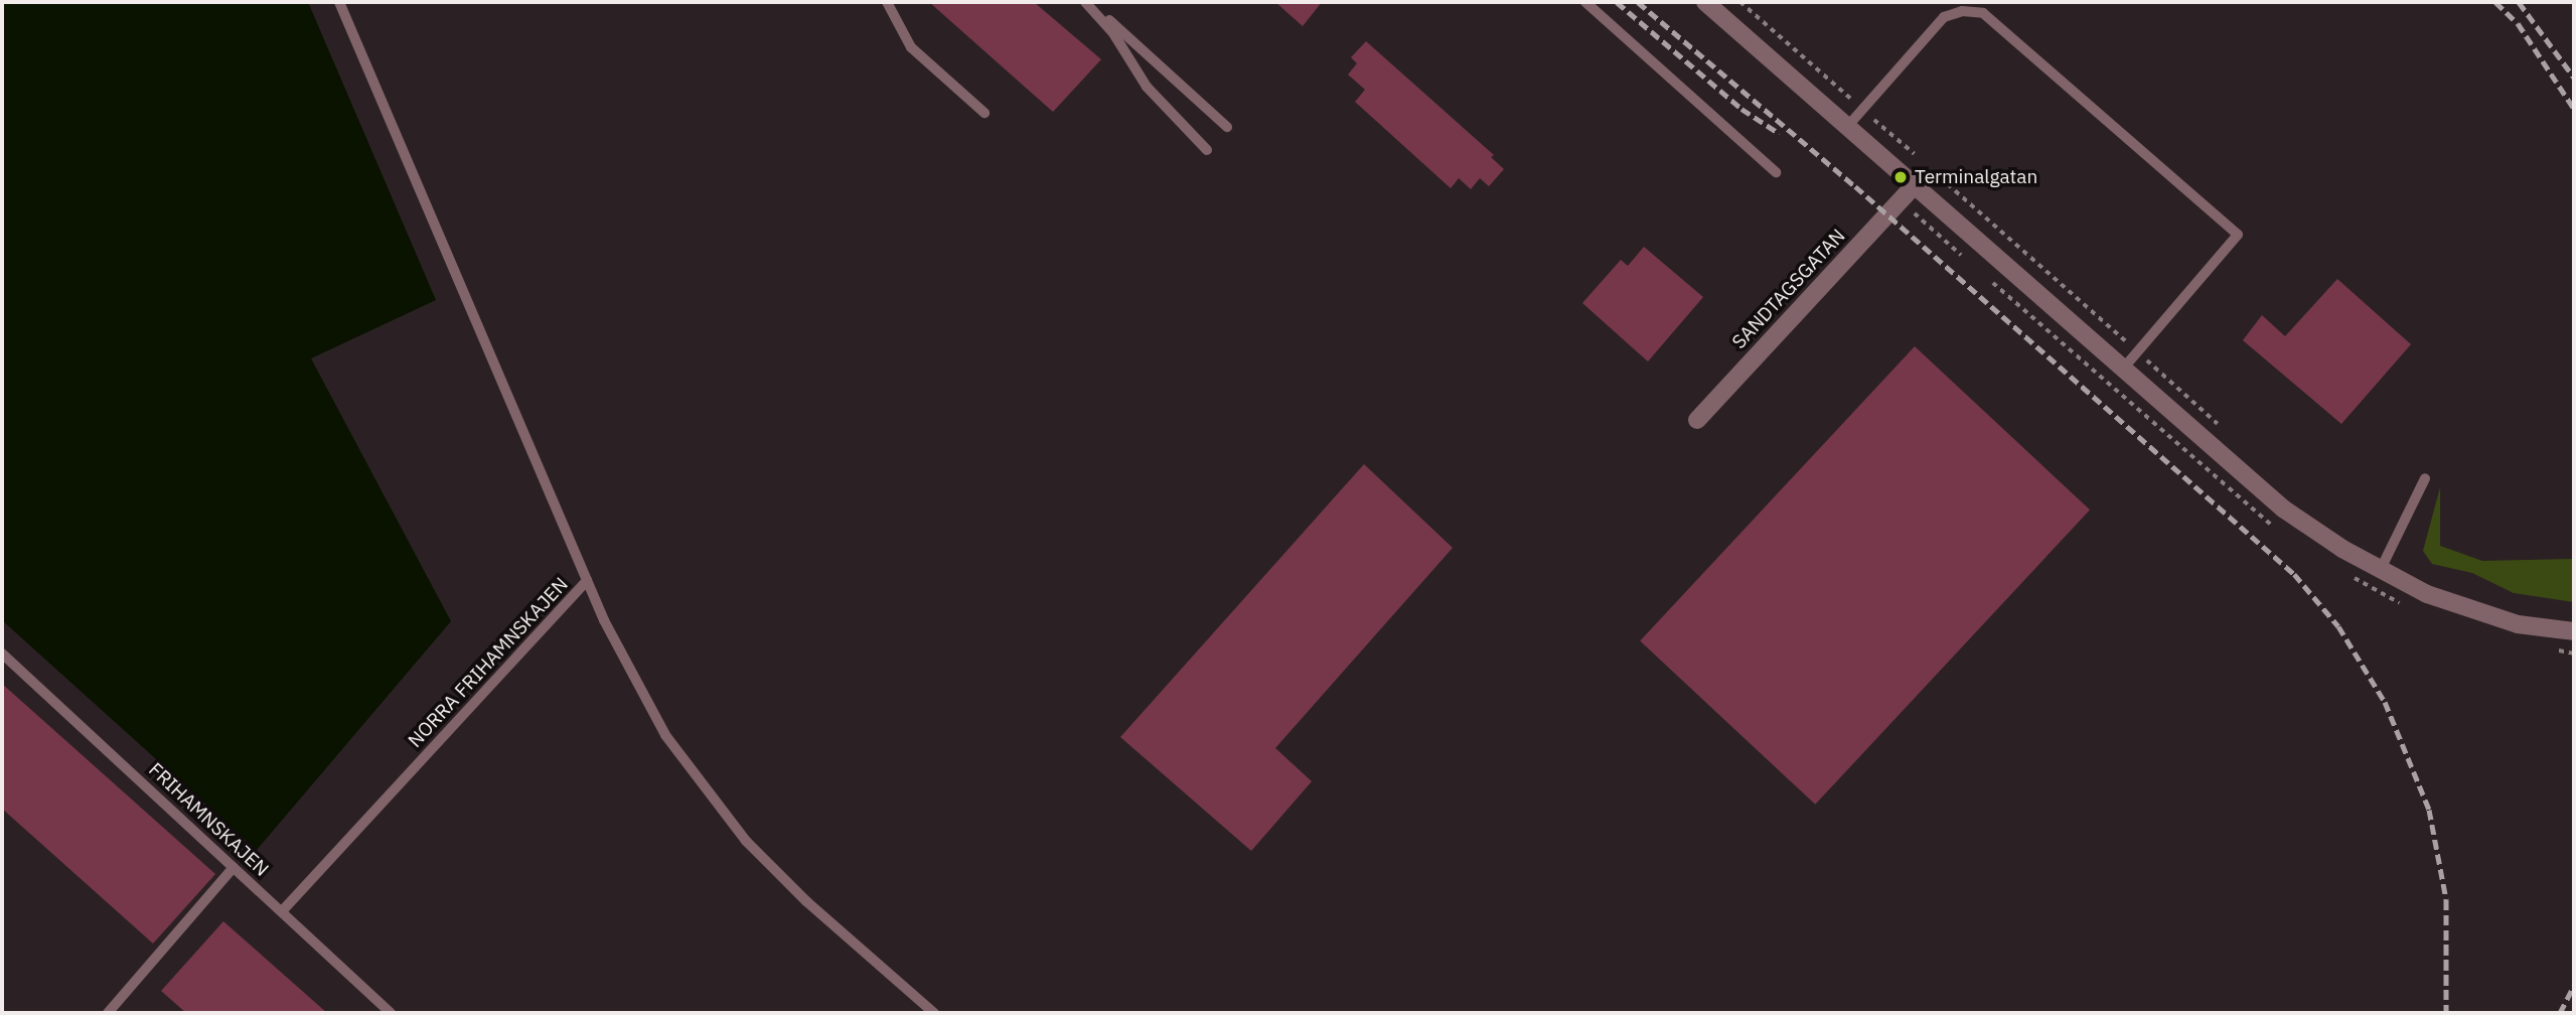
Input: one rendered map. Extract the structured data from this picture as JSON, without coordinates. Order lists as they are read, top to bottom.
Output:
{
  "streets": {
    "street": ["SANDTAGSGATAN"],
    "lane": ["NORRA FRIHAMNSKAJEN", "FRIHAMNSKAJEN"]
  },
  "crossings": [
    ["NORRA FRIHAMNSKAJEN", "FRIHAMNSKAJEN"]
  ],
  "places": ["Terminalgatan"]
}
